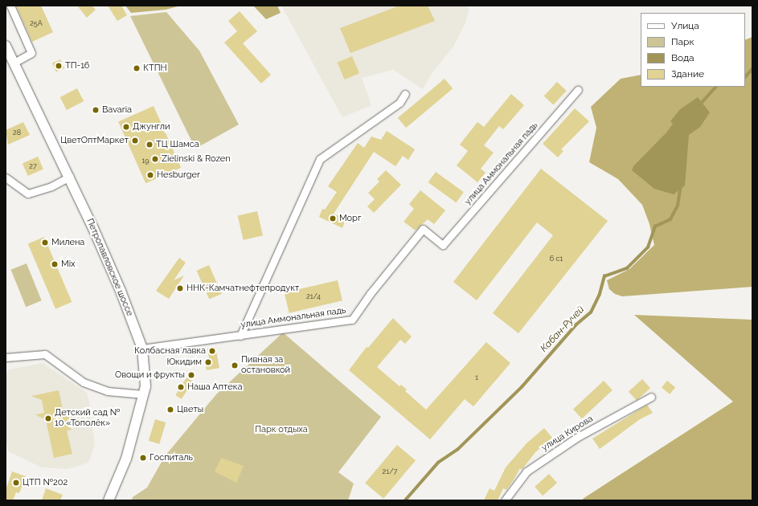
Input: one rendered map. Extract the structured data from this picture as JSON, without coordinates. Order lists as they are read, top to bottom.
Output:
{
  "streets": {
    "main road": ["Петропавловское шоссе"],
    "street": ["улица Аммональная падь", "улица Кирова"]
  },
  "crossings": [
    ["улица Аммональная падь", "Петропавловское шоссе"]
  ],
  "water": ["Кабан-Ручей"],
  "parks": ["Парк отдыха"],
  "places": [
    "ТП-16",
    "КТПН",
    "Bavaria",
    "Джунгли",
    "ЦветОптМаркет",
    "ТЦ Шамса",
    "Zielinski & Rozen",
    "Hesburger",
    "Морг",
    "Милена",
    "Mix",
    "ННК-Камчатнефтепродукт",
    "Колбасная лавка",
    "Юкидим",
    "Пивная за остановкой",
    "Овощи и фрукты",
    "Наша Аптека",
    "Цветы",
    "Детский сад № 10 «Тополёк»",
    "Госпиталь",
    "ЦТП №202"
  ],
  "house_numbers": [
    "25А",
    "28",
    "19",
    "27",
    "6 с1",
    "21/4",
    "1",
    "21/7"
  ],
  "legend": [
    "Улица",
    "Парк",
    "Вода",
    "Здание"
  ]
}
